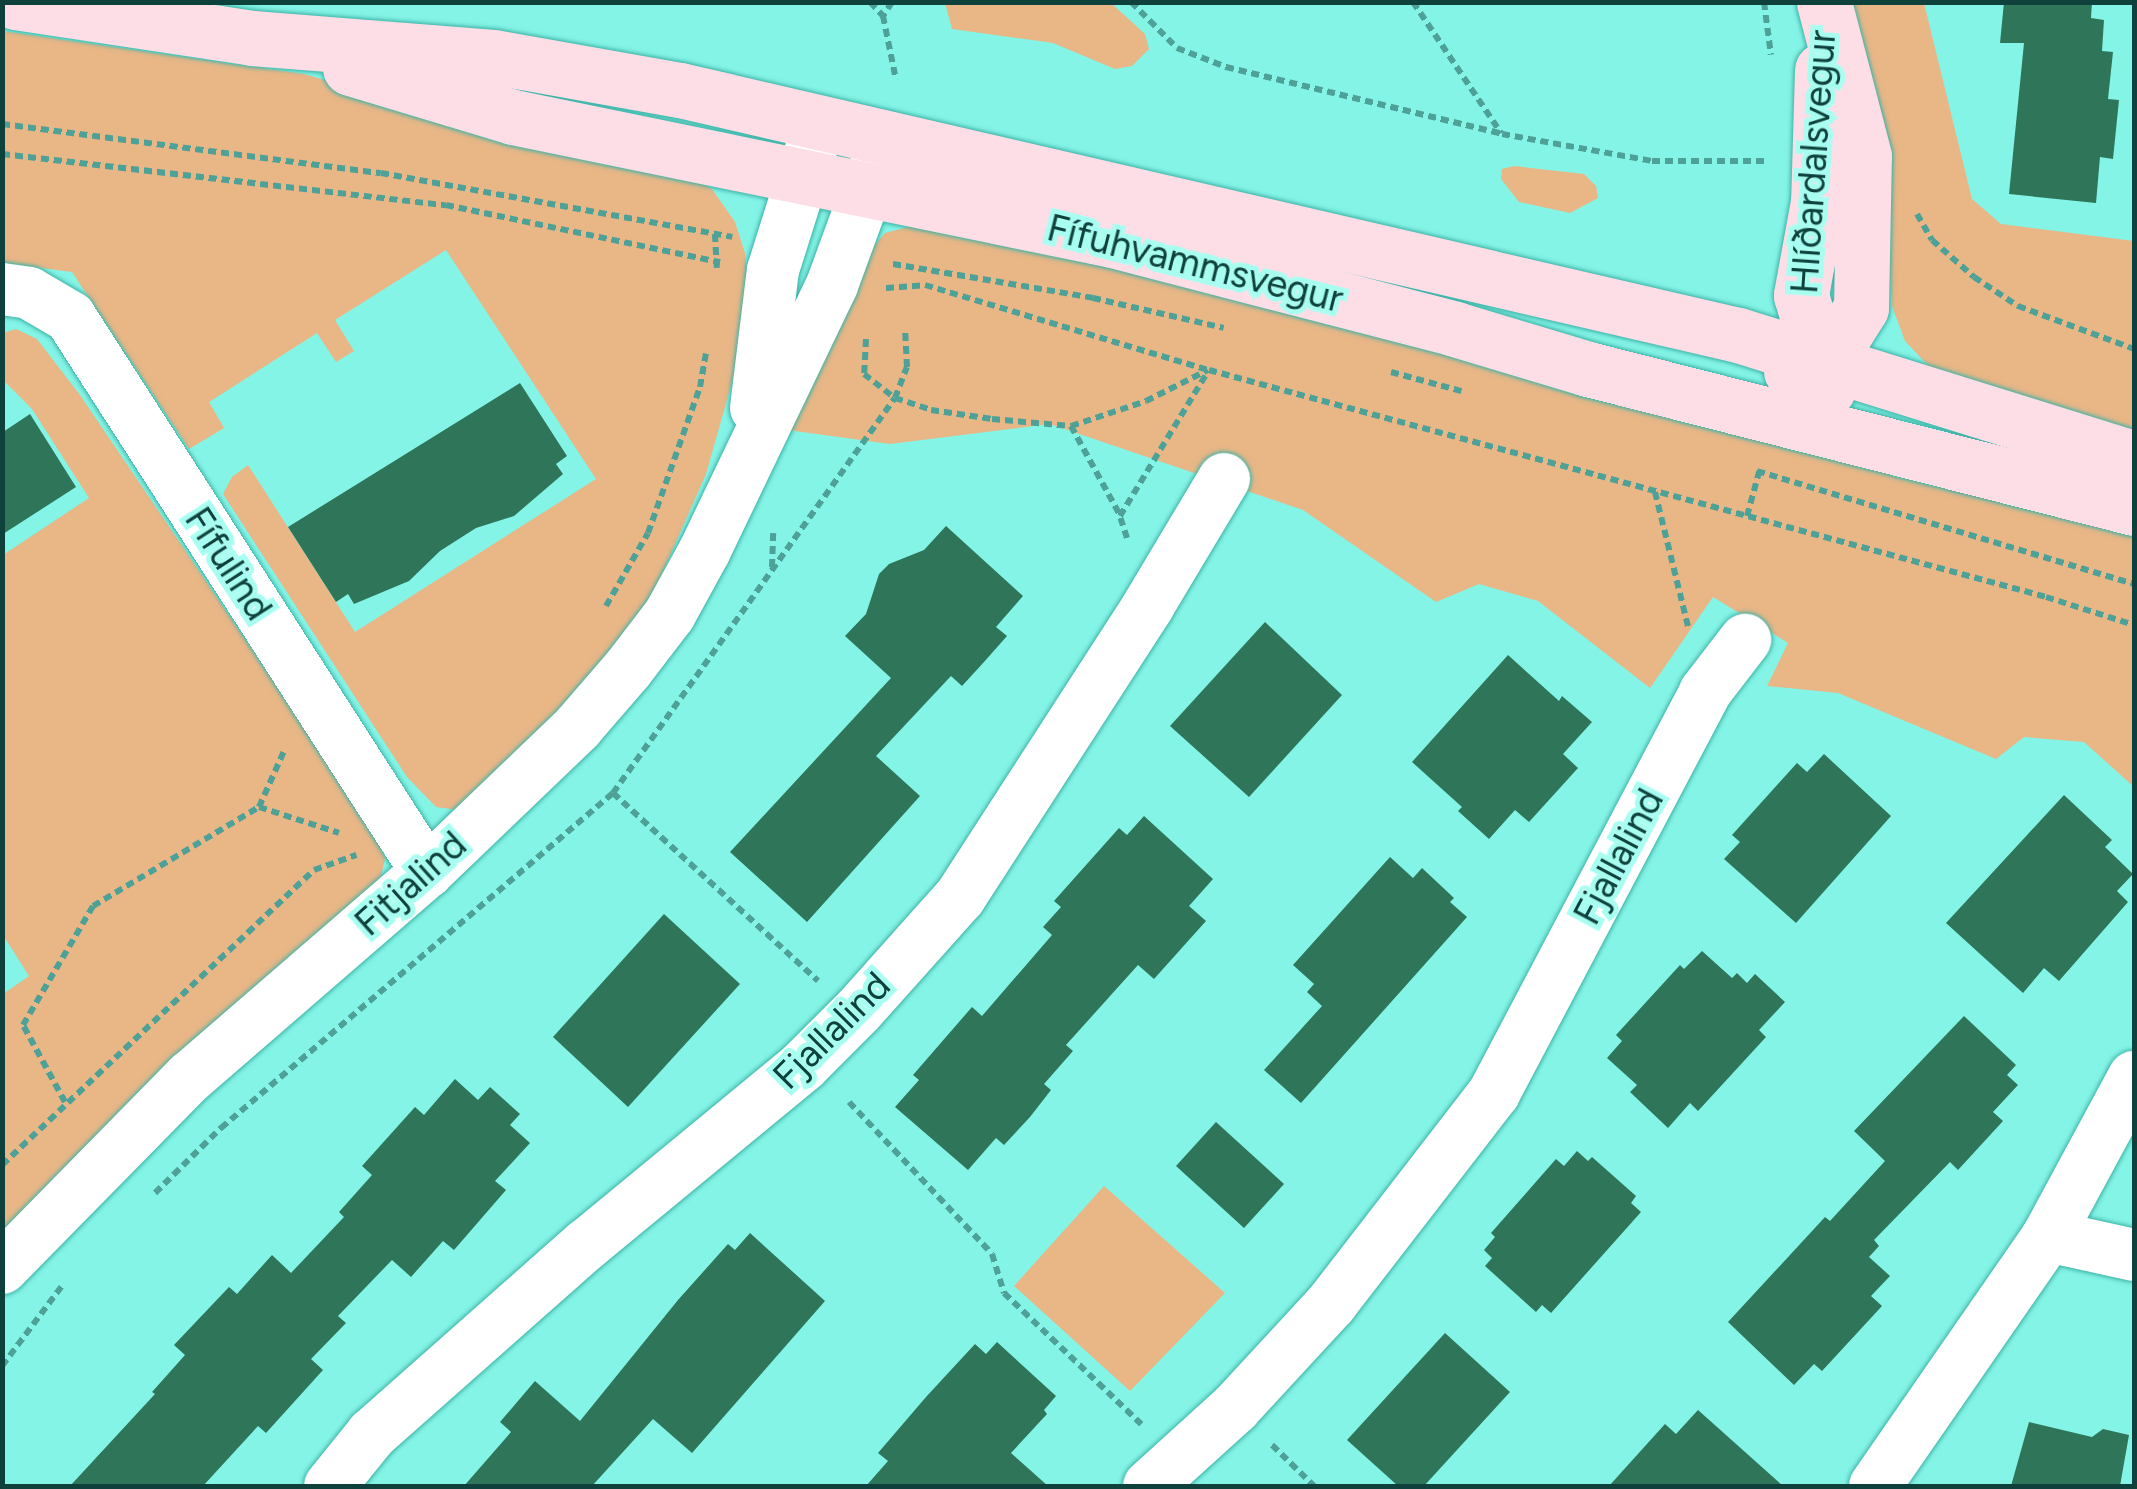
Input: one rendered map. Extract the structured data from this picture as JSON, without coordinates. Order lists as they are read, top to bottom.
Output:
{
  "streets": {
    "main road": ["Hlíðardalsvegur", "Fífuhvammsvegur"],
    "street": ["Fífulind", "Fjallalind", "Fitjalind"]
  },
  "crossings": [
    ["Hlíðardalsvegur", "Fífuhvammsvegur"],
    ["Fífuhvammsvegur", "Fitjalind"],
    ["Fífulind", "Fitjalind"]
  ]
}
